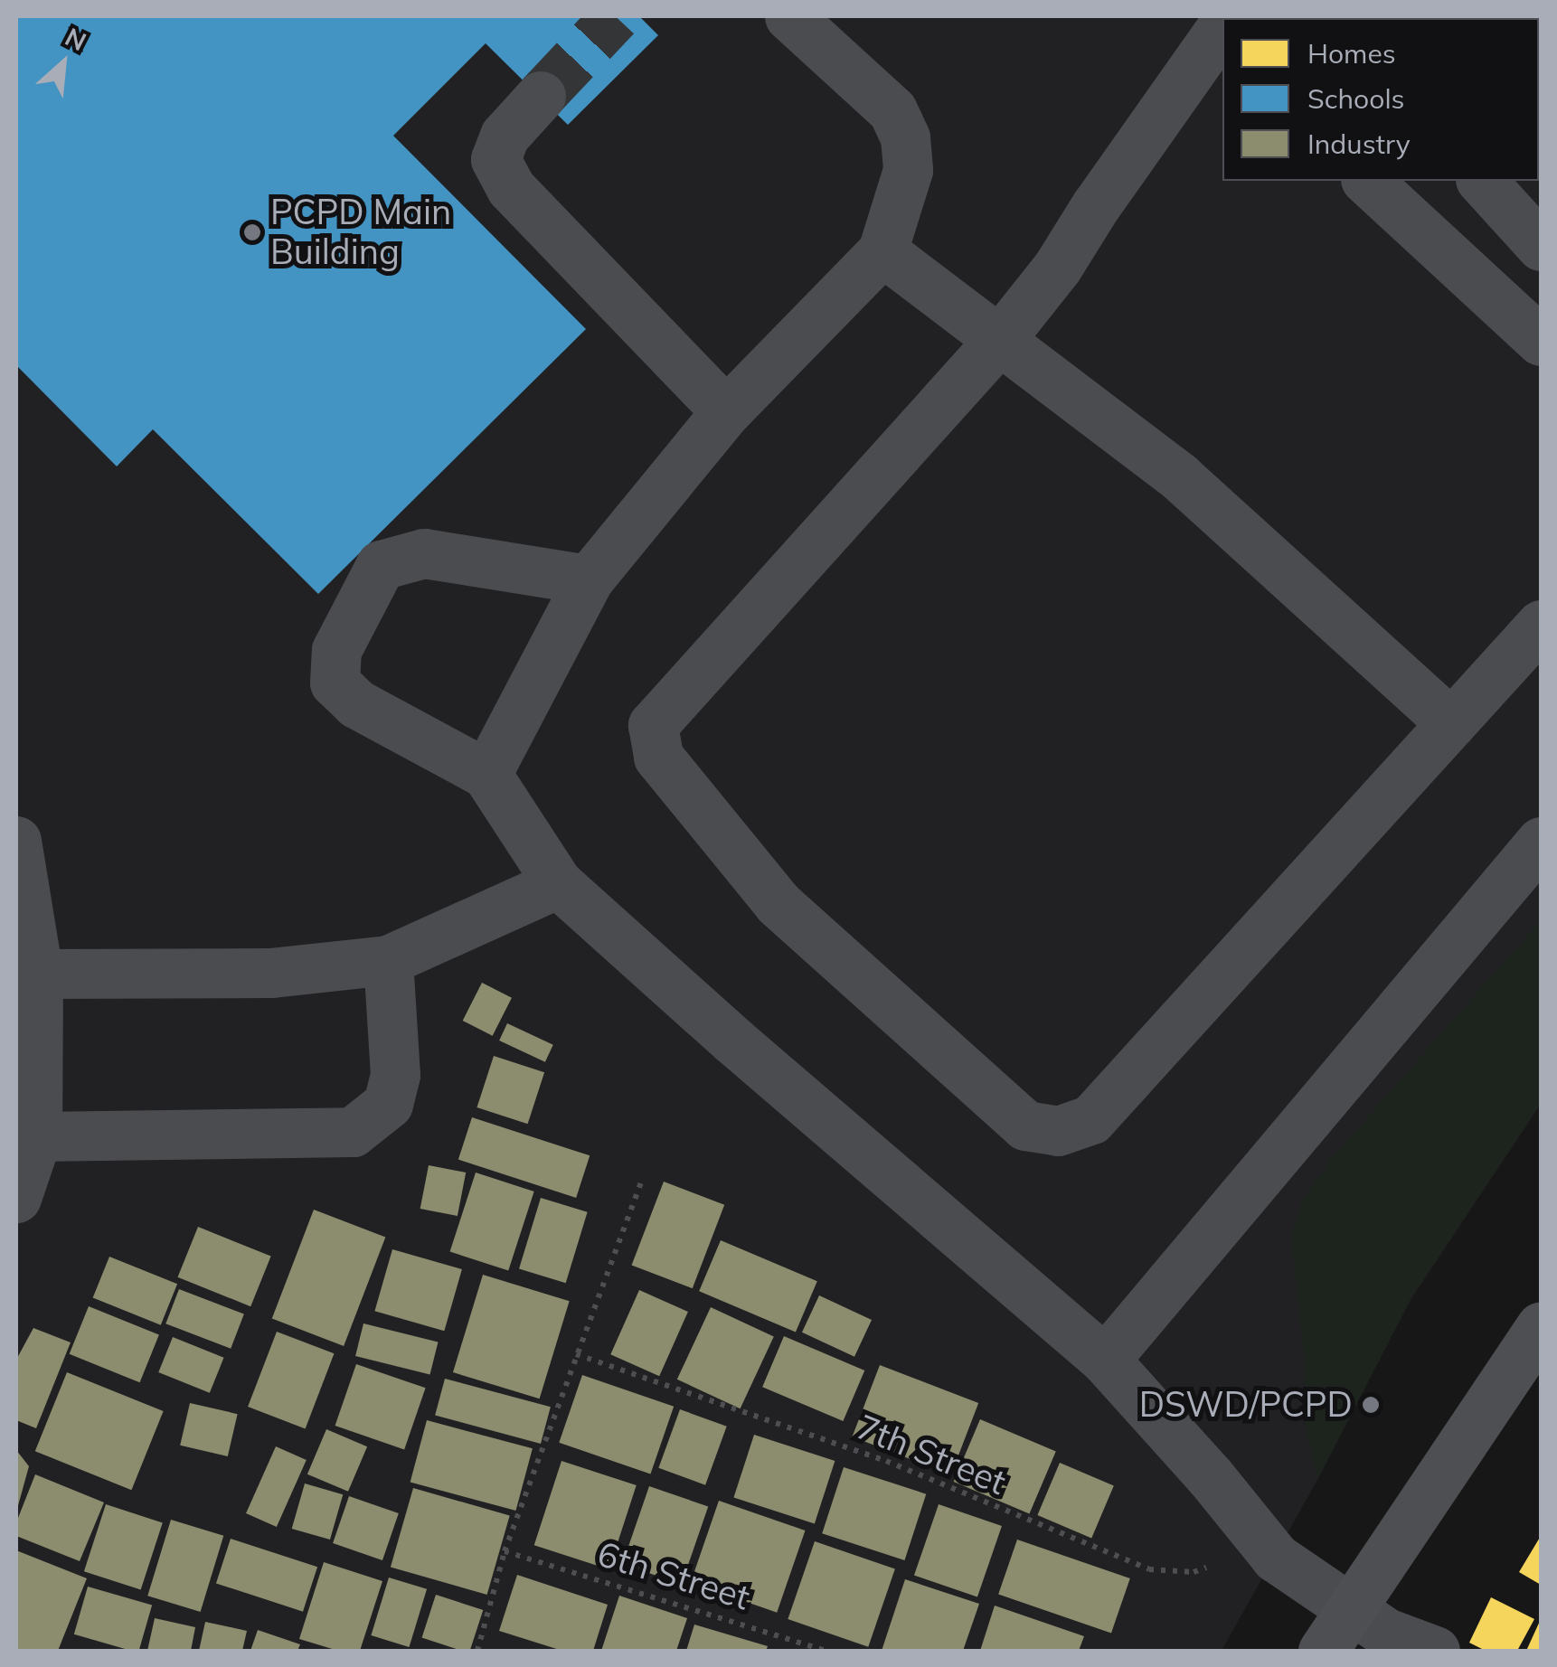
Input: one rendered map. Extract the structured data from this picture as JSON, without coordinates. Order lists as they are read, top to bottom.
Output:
{
  "streets": {
    "path": ["7th Street", "6th Street"]
  },
  "places": ["PCPD Main Building", "DSWD/PCPD"],
  "legend": ["Homes", "Schools", "Industry"],
  "north": "top right"
}
